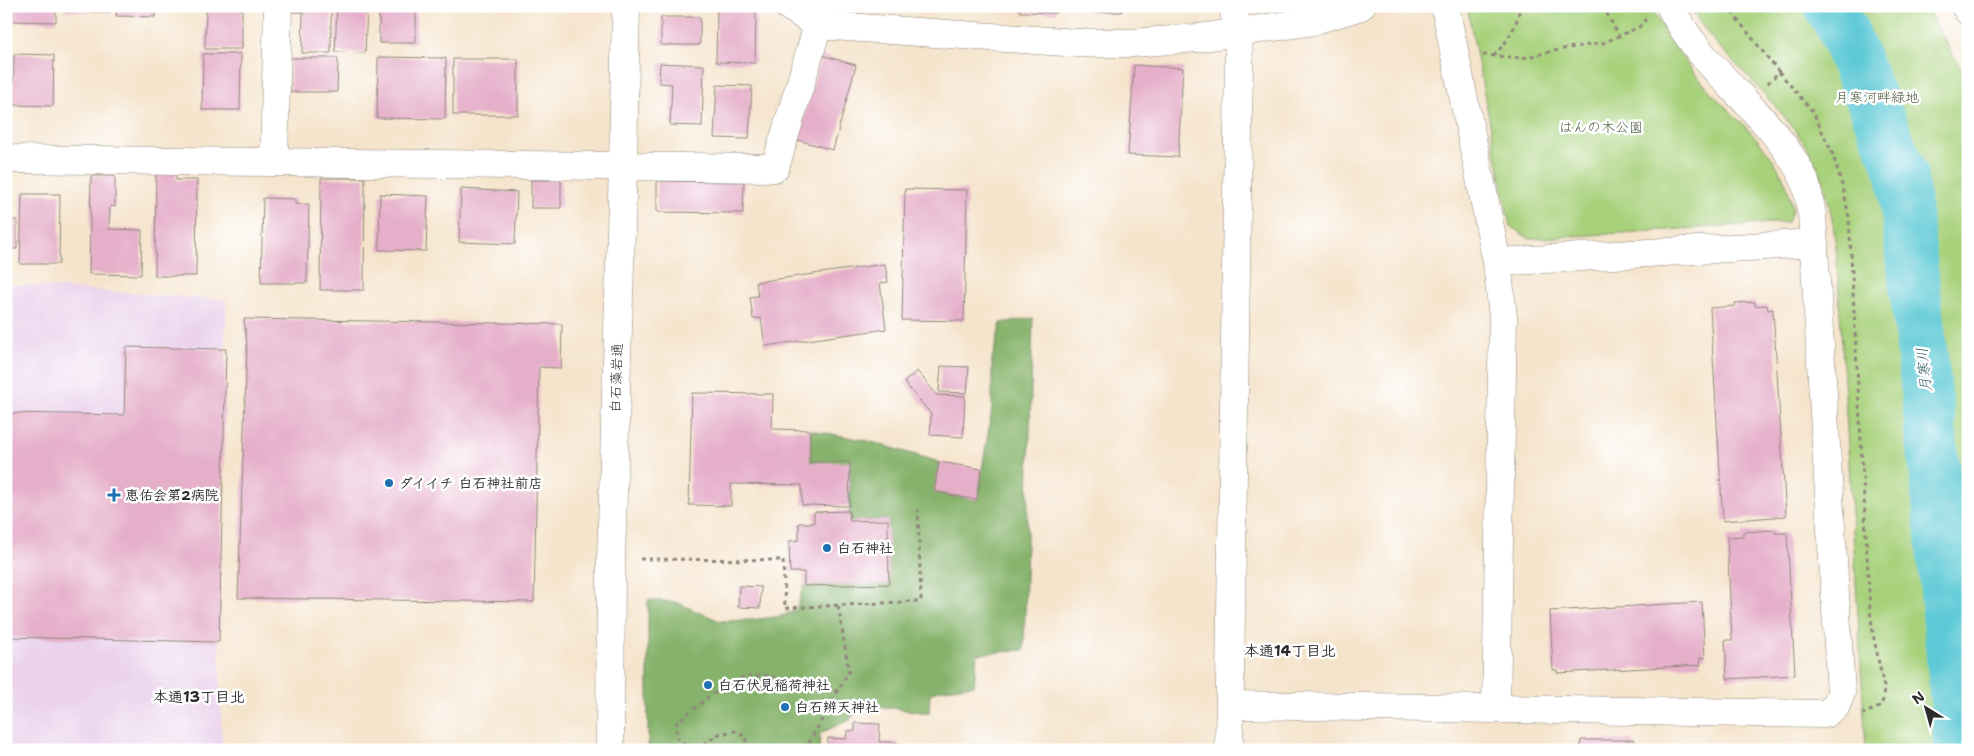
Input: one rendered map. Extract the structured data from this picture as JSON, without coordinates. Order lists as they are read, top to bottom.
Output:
{
  "streets": {
    "street": ["白石藻岩通"]
  },
  "districts": ["本通14丁目北", "本通13丁目北"],
  "water": ["月寒川"],
  "parks": ["月寒河畔緑地", "はんの木公園"],
  "places": {
    "other": [
      "ダイイチ 白石神社前店",
      "白石神社",
      "白石伏見稲荷神社",
      "白石辨天神社"
    ],
    "health": ["恵佑会第2病院"]
  },
  "north": "top left"
}
